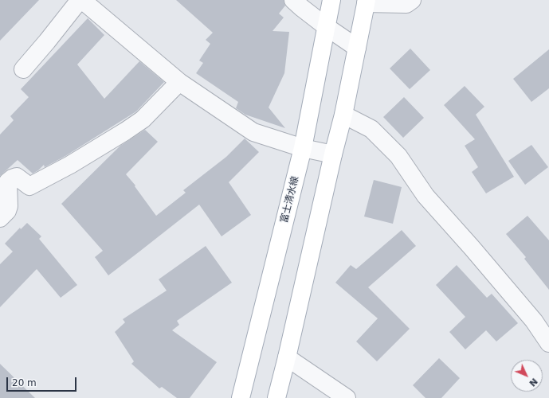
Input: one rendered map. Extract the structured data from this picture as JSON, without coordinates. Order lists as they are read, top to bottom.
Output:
{
  "streets": {
    "main road": ["富士清水線"]
  },
  "scale_bar": "20 m",
  "north": "bottom right"
}
